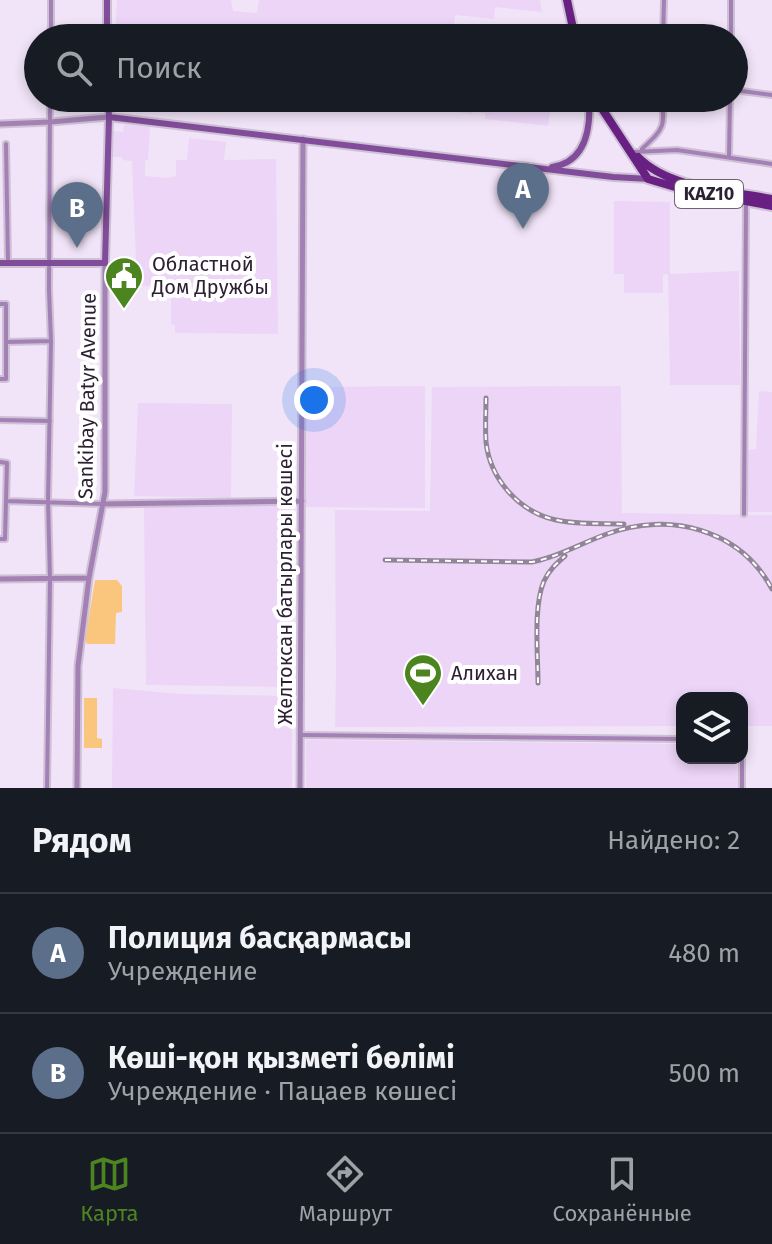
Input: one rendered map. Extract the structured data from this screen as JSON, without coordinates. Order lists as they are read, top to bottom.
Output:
{
  "streets": {
    "main road": ["KAZ10", "Sankibay Batyr Avenue"],
    "street": ["Желтоксан батырлары көшесі"]
  },
  "places": {
    "public building": ["Областной Дом Дружбы"],
    "sports": ["Алихан"]
  },
  "page": {
    "search": "Поиск",
    "pins": ["A", "B"],
    "heading": ["Рядом", "Найдено: 2"],
    "list": [
      {
        "mark": "A",
        "name": "Полиция басқармасы",
        "note": "Учреждение",
        "value": "480 m"
      },
      {
        "mark": "B",
        "name": "Көші-қон қызметі бөлімі",
        "note": "Учреждение · Пацаев көшесі",
        "value": "500 m"
      }
    ],
    "nav": ["Карта", "Маршрут", "Сохранённые"]
  }
}
